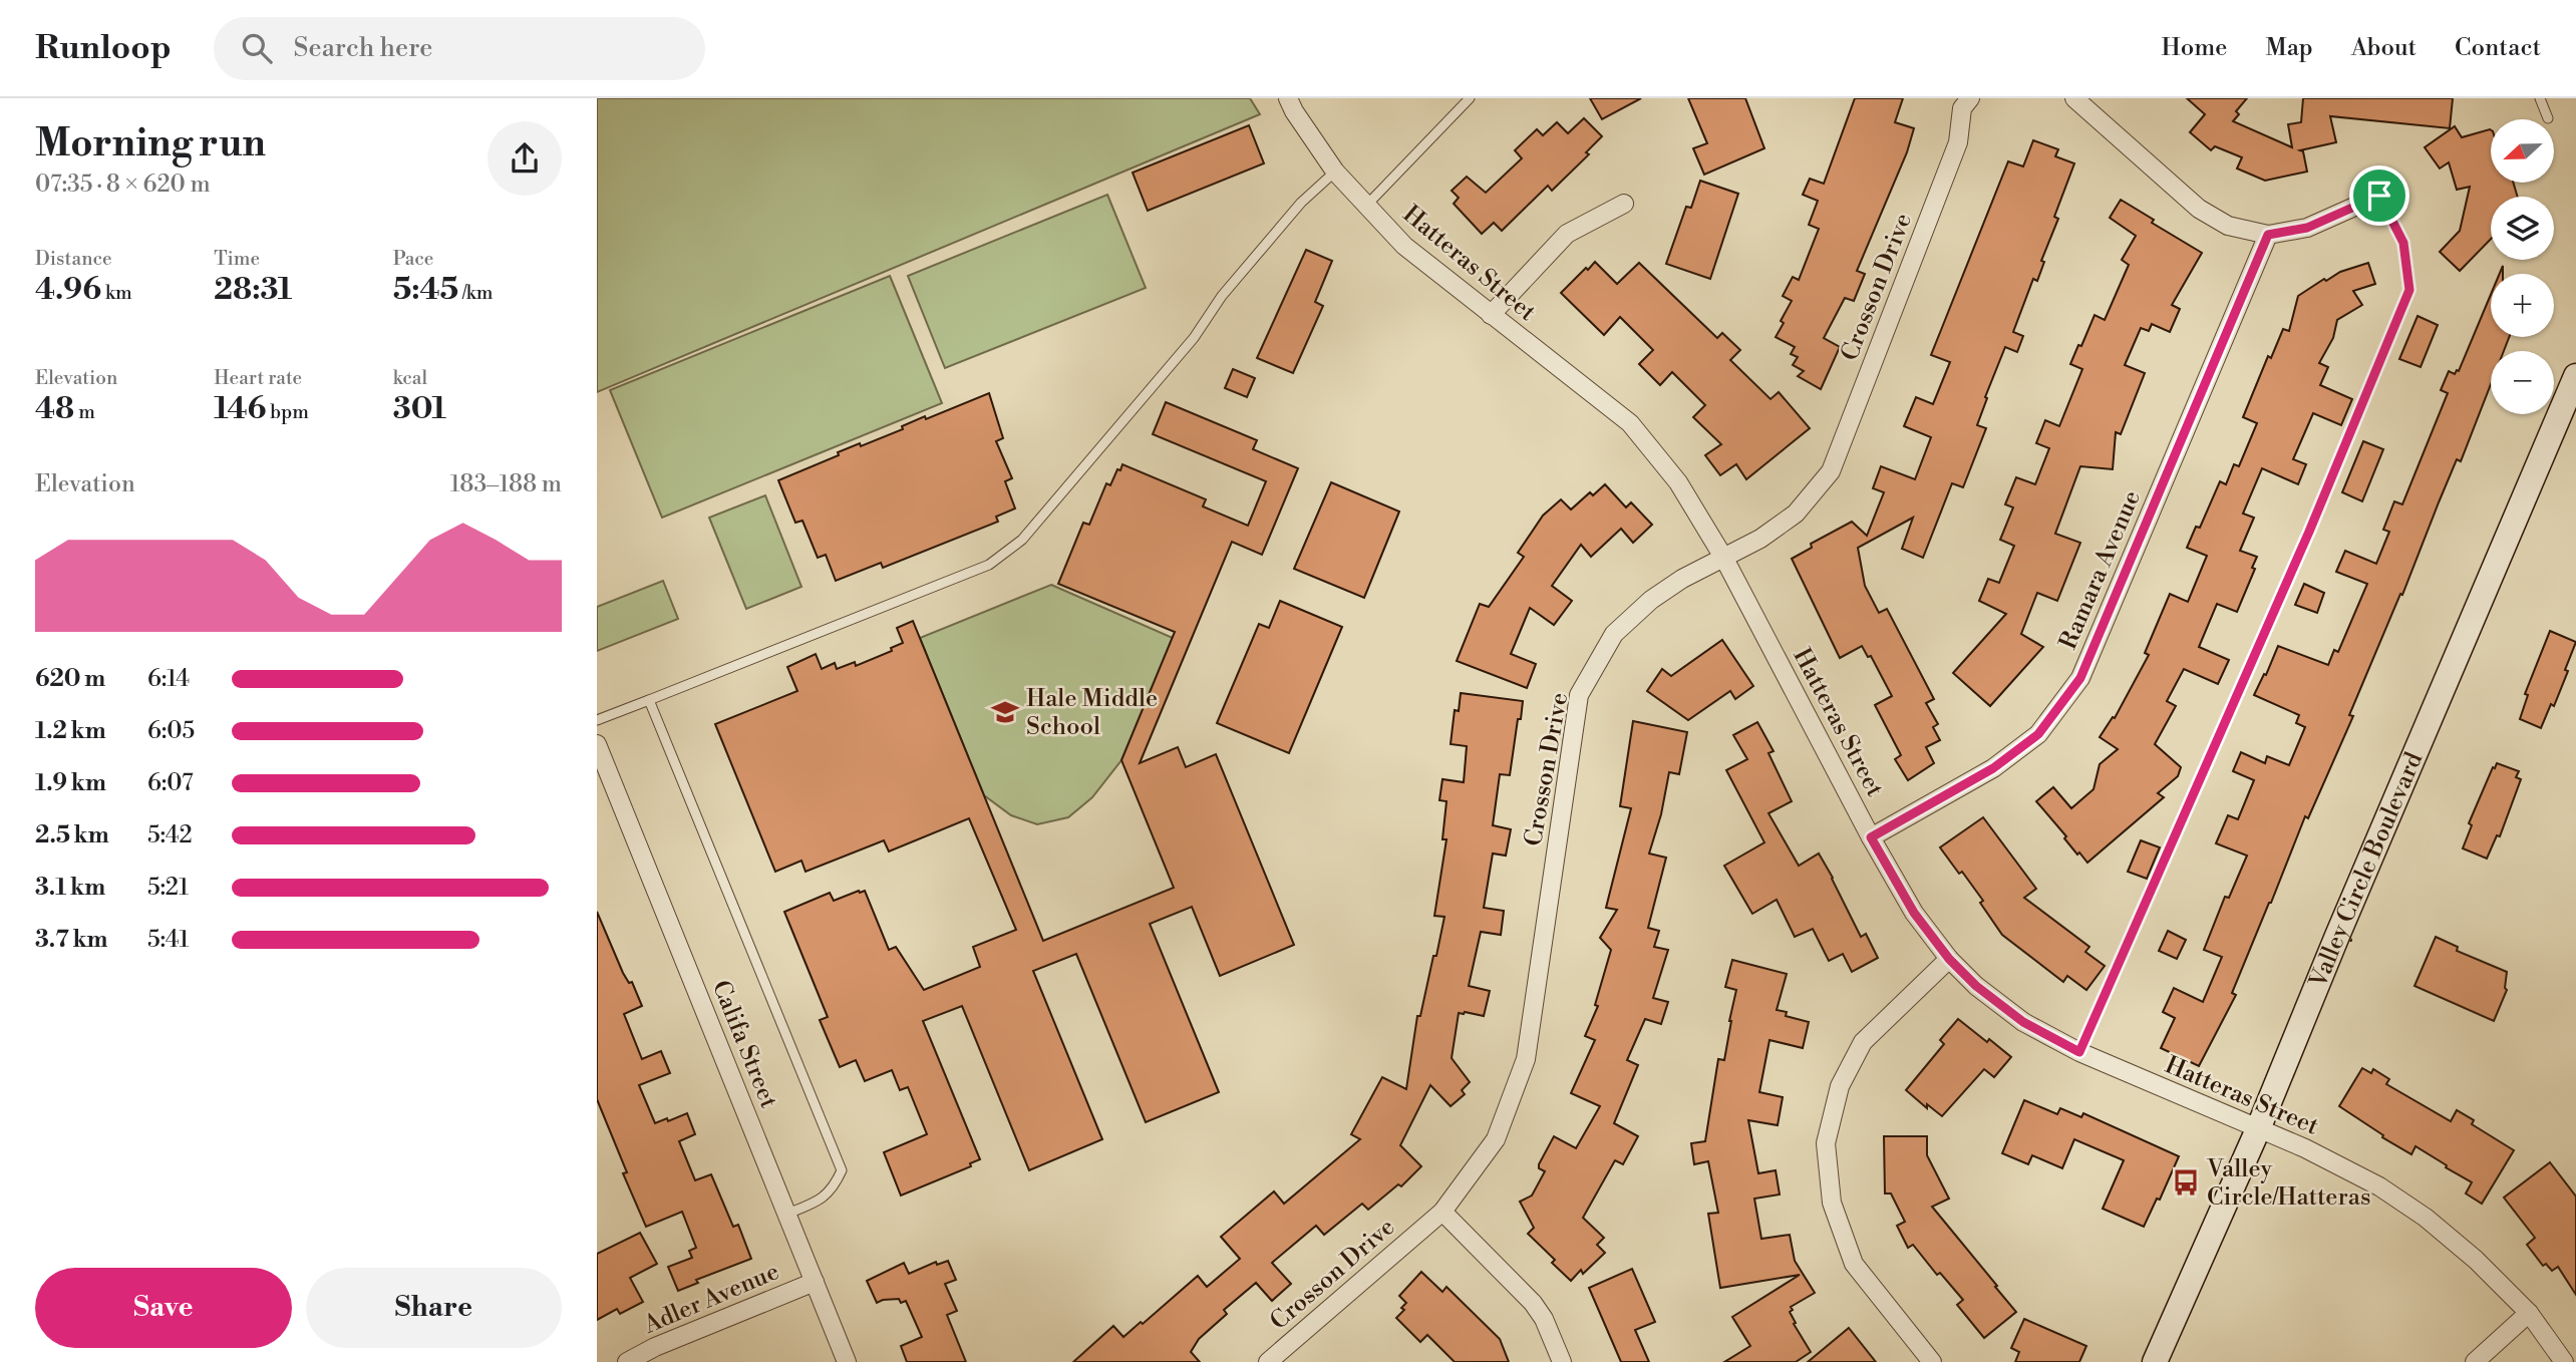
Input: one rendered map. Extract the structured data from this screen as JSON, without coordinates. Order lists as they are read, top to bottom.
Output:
{
  "streets": {
    "main road": ["Valley Circle Boulevard"],
    "street": [
      "Hatteras Street",
      "Crosson Drive",
      "Ramara Avenue",
      "Califa Street",
      "Adler Avenue"
    ]
  },
  "crossings": [
    ["Hatteras Street", "Crosson Drive"],
    ["Hatteras Street", "Ramara Avenue"],
    ["Hatteras Street", "Valley Circle Boulevard"],
    ["Califa Street", "Adler Avenue"]
  ],
  "places": {
    "school or university": ["Hale Middle School"],
    "bus stop": ["Valley Circle/Hatteras"]
  },
  "north": "left",
  "page": {
    "header": "Runloop",
    "search": "Search here",
    "nav": [
      "Home",
      "Map",
      "About",
      "Contact"
    ],
    "heading": ["Morning run", "07:35 · 8 × 620 m"],
    "map_buttons": ["+", "−"],
    "stats": [
      ["Distance", "4.96 km"],
      ["Time", "28:31"],
      ["Pace", "5:45 /km"],
      ["Elevation", "48 m"],
      ["Heart rate", "146 bpm"],
      ["kcal", "301"]
    ],
    "chart": ["Elevation", "183–188 m"],
    "list": [
      {
        "name": "620 m",
        "note": "6:14"
      },
      {
        "name": "1.2 km",
        "note": "6:05"
      },
      {
        "name": "1.9 km",
        "note": "6:07"
      },
      {
        "name": "2.5 km",
        "note": "5:42"
      },
      {
        "name": "3.1 km",
        "note": "5:21"
      },
      {
        "name": "3.7 km",
        "note": "5:41"
      }
    ],
    "buttons": ["Save", "Share"]
  }
}
